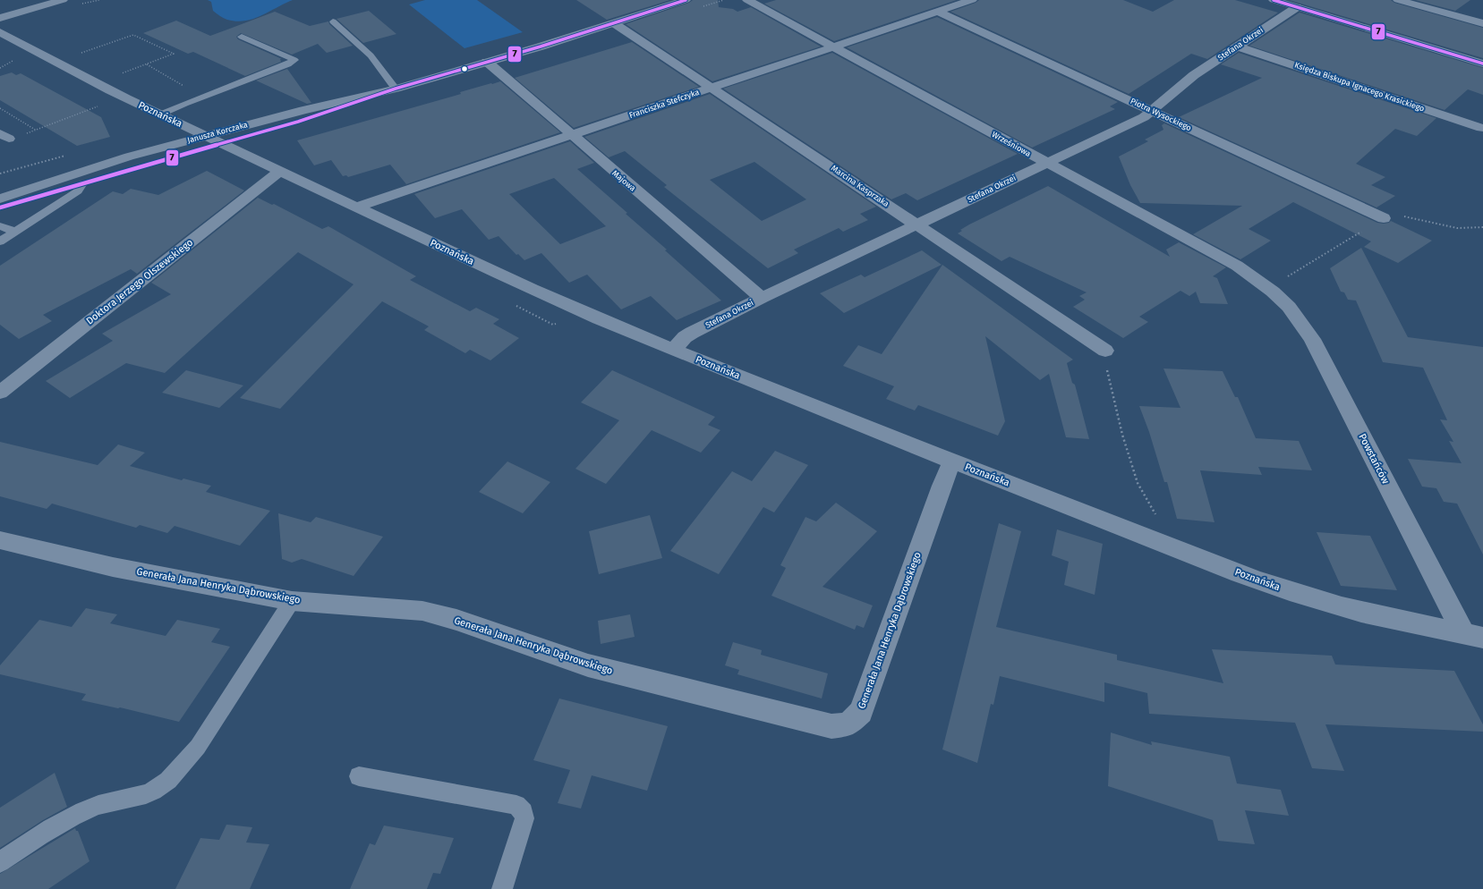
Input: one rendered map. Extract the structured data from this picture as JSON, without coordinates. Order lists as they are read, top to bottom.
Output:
{
  "streets": {
    "street": [
      "Stefana Okrzei",
      "Księdza Biskupa Ignacego Krasickiego",
      "Franciszka Stefczyka",
      "Poznańska",
      "Piotra Wysockiego",
      "Janusza Korczaka",
      "Wrześniowa",
      "Majowa",
      "Marcina Kasprzaka",
      "Doktora Jerzego Olszewskiego",
      "Powstańców",
      "Generała Jana Henryka Dąbrowskiego"
    ]
  },
  "crossings": [
    ["Stefana Okrzei", "Księdza Biskupa Ignacego Krasickiego"],
    ["Stefana Okrzei", "Poznańska"],
    ["Stefana Okrzei", "Piotra Wysockiego"],
    ["Stefana Okrzei", "Wrześniowa"],
    ["Stefana Okrzei", "Majowa"],
    ["Stefana Okrzei", "Marcina Kasprzaka"],
    ["Franciszka Stefczyka", "Poznańska"],
    ["Franciszka Stefczyka", "Piotra Wysockiego"],
    ["Franciszka Stefczyka", "Wrześniowa"],
    ["Franciszka Stefczyka", "Majowa"],
    ["Franciszka Stefczyka", "Marcina Kasprzaka"],
    ["Poznańska", "Janusza Korczaka"],
    ["Poznańska", "Doktora Jerzego Olszewskiego"],
    ["Poznańska", "Powstańców"],
    ["Poznańska", "Generała Jana Henryka Dąbrowskiego"],
    ["Janusza Korczaka", "Majowa"],
    ["Janusza Korczaka", "Marcina Kasprzaka"],
    ["Wrześniowa", "Powstańców"]
  ],
  "lines": ["transit line 7"]
}
